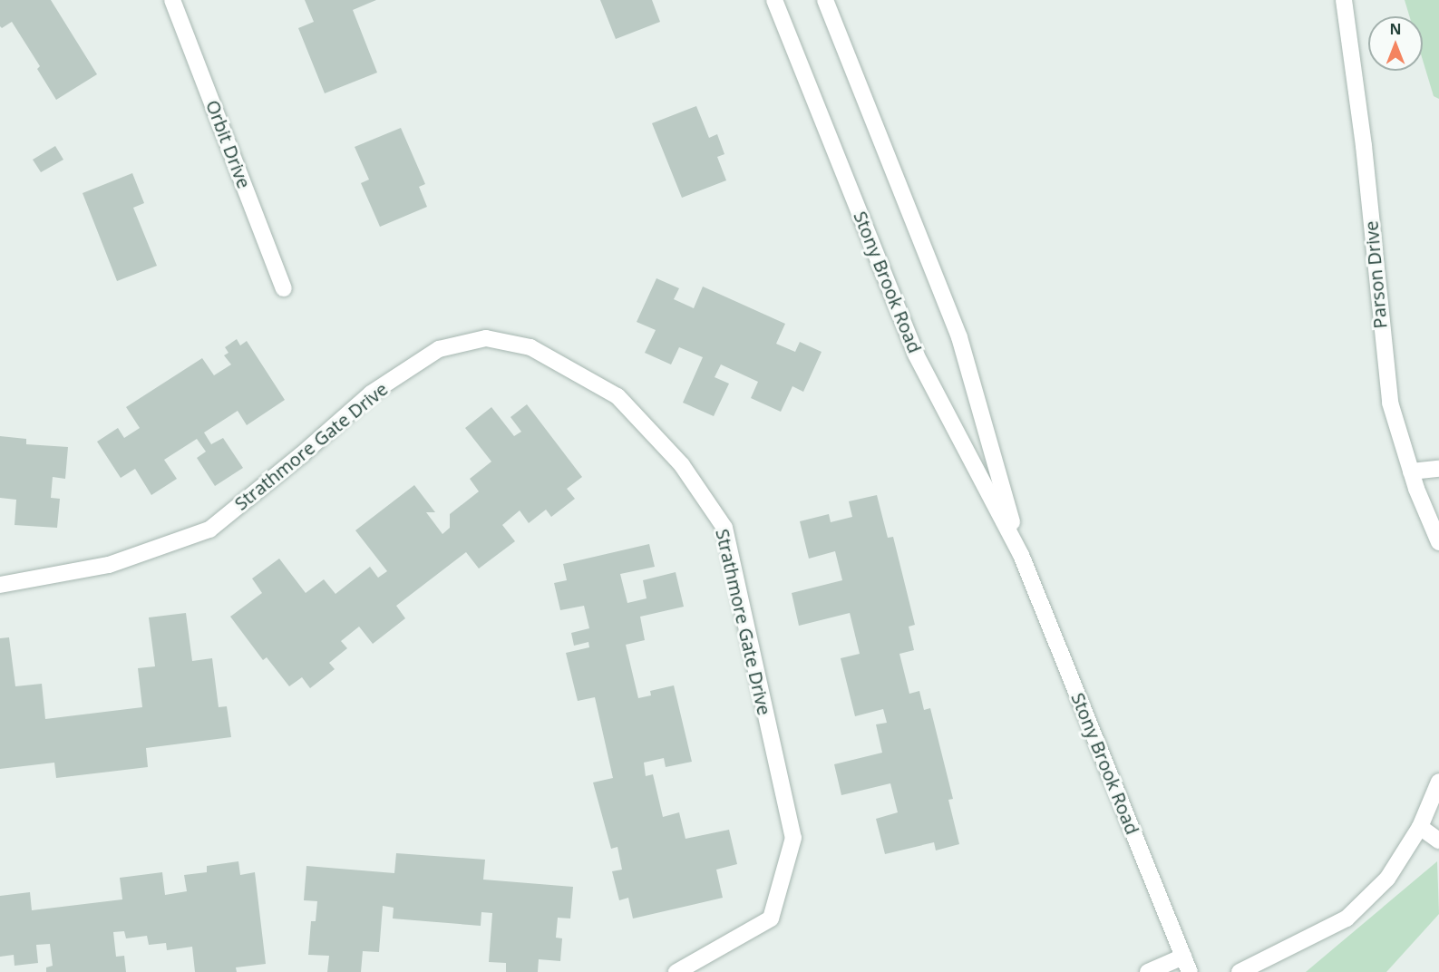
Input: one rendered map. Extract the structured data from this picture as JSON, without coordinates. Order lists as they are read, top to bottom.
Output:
{
  "streets": {
    "street": [
      "Orbit Drive",
      "Parson Drive",
      "Stony Brook Road",
      "Strathmore Gate Drive"
    ]
  },
  "north": "top"
}
